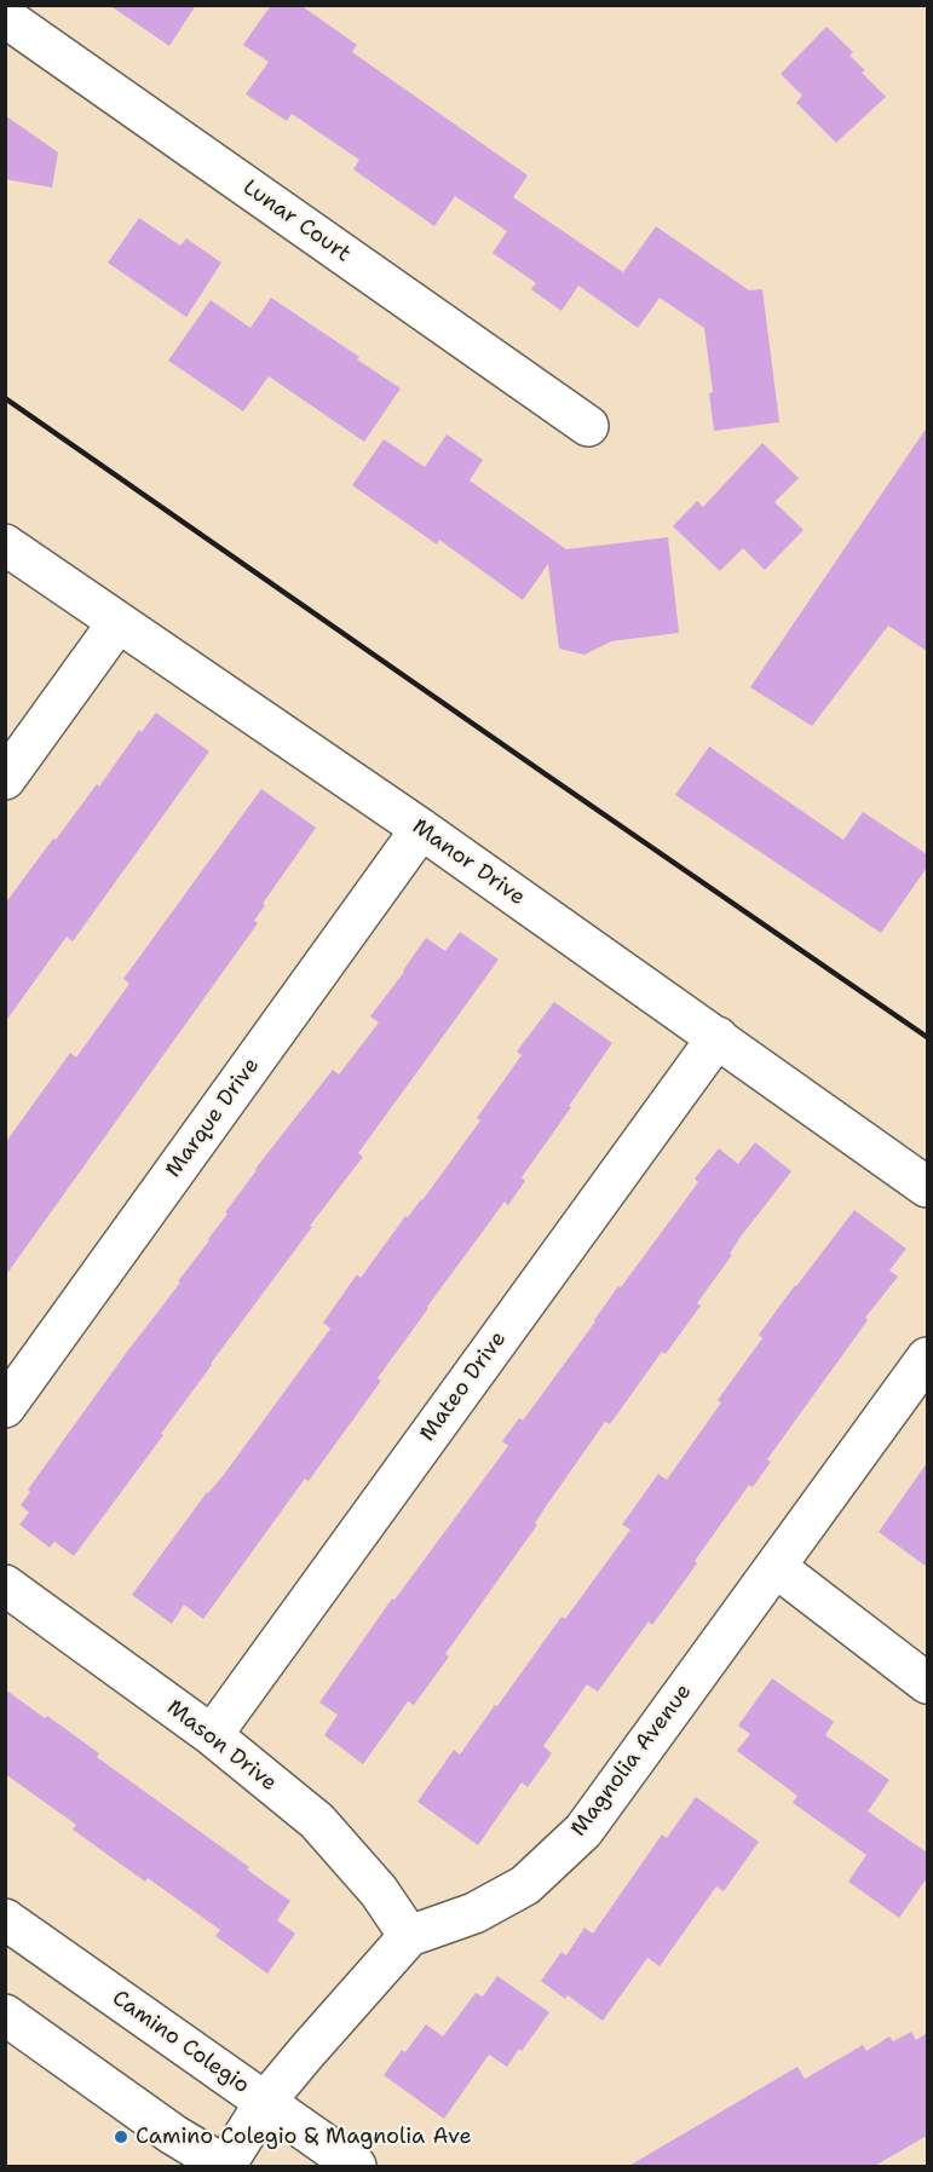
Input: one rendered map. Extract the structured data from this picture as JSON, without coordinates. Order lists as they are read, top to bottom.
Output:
{
  "streets": {
    "street": [
      "Lunar Court",
      "Manor Drive",
      "Marque Drive",
      "Mateo Drive",
      "Mason Drive",
      "Magnolia Avenue",
      "Camino Colegio"
    ]
  },
  "crossings": [
    ["Manor Drive", "Marque Drive"],
    ["Manor Drive", "Mateo Drive"],
    ["Mateo Drive", "Mason Drive"],
    ["Mason Drive", "Magnolia Avenue"],
    ["Magnolia Avenue", "Camino Colegio"]
  ],
  "places": ["Camino Colegio & Magnolia Ave"]
}
